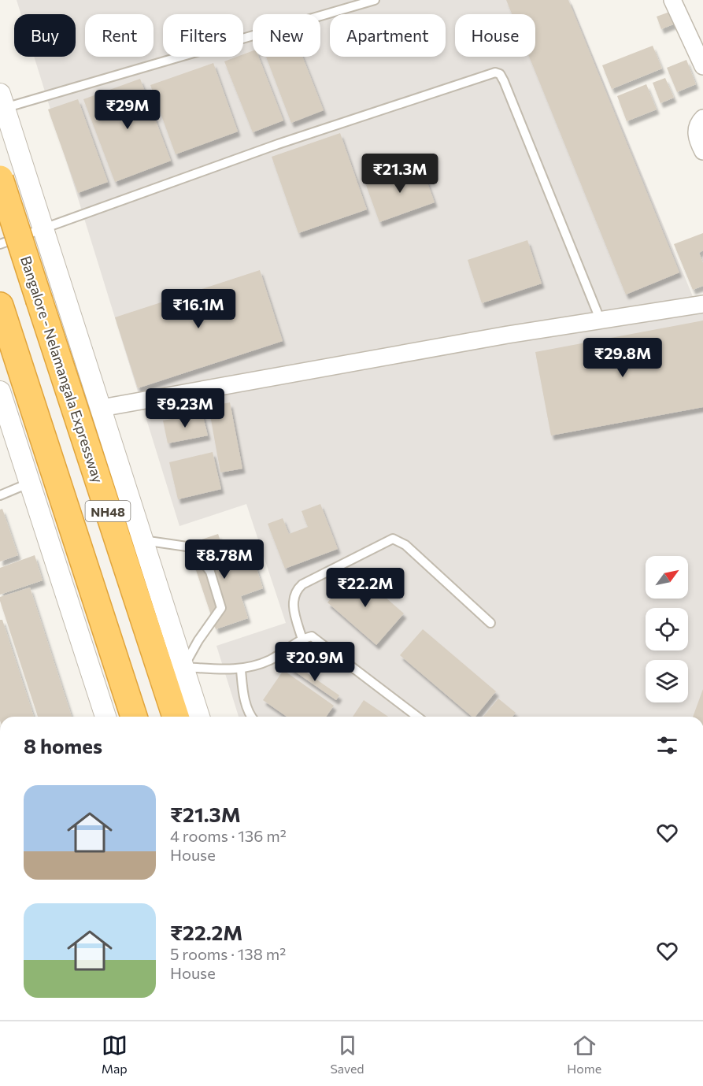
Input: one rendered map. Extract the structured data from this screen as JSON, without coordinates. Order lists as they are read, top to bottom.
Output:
{
  "streets": {
    "highway": ["Bangalore - Nelamangala Expressway", "NH48"]
  },
  "north": "top right",
  "page": {
    "chip": [
      "Buy",
      "Rent",
      "Filters",
      "New",
      "Apartment",
      "House"
    ],
    "price": [
      "₹29M",
      "₹21.3M",
      "₹16.1M",
      "₹29.8M",
      "₹9.23M",
      "₹8.78M",
      "₹22.2M",
      "₹20.9M"
    ],
    "heading": "8 homes",
    "list": [
      {
        "name": "₹21.3M",
        "note": "4 rooms · 136 m² · House"
      },
      {
        "name": "₹22.2M",
        "note": "5 rooms · 138 m² · House"
      }
    ],
    "tabs": ["Map", "Saved", "Home"]
  }
}
